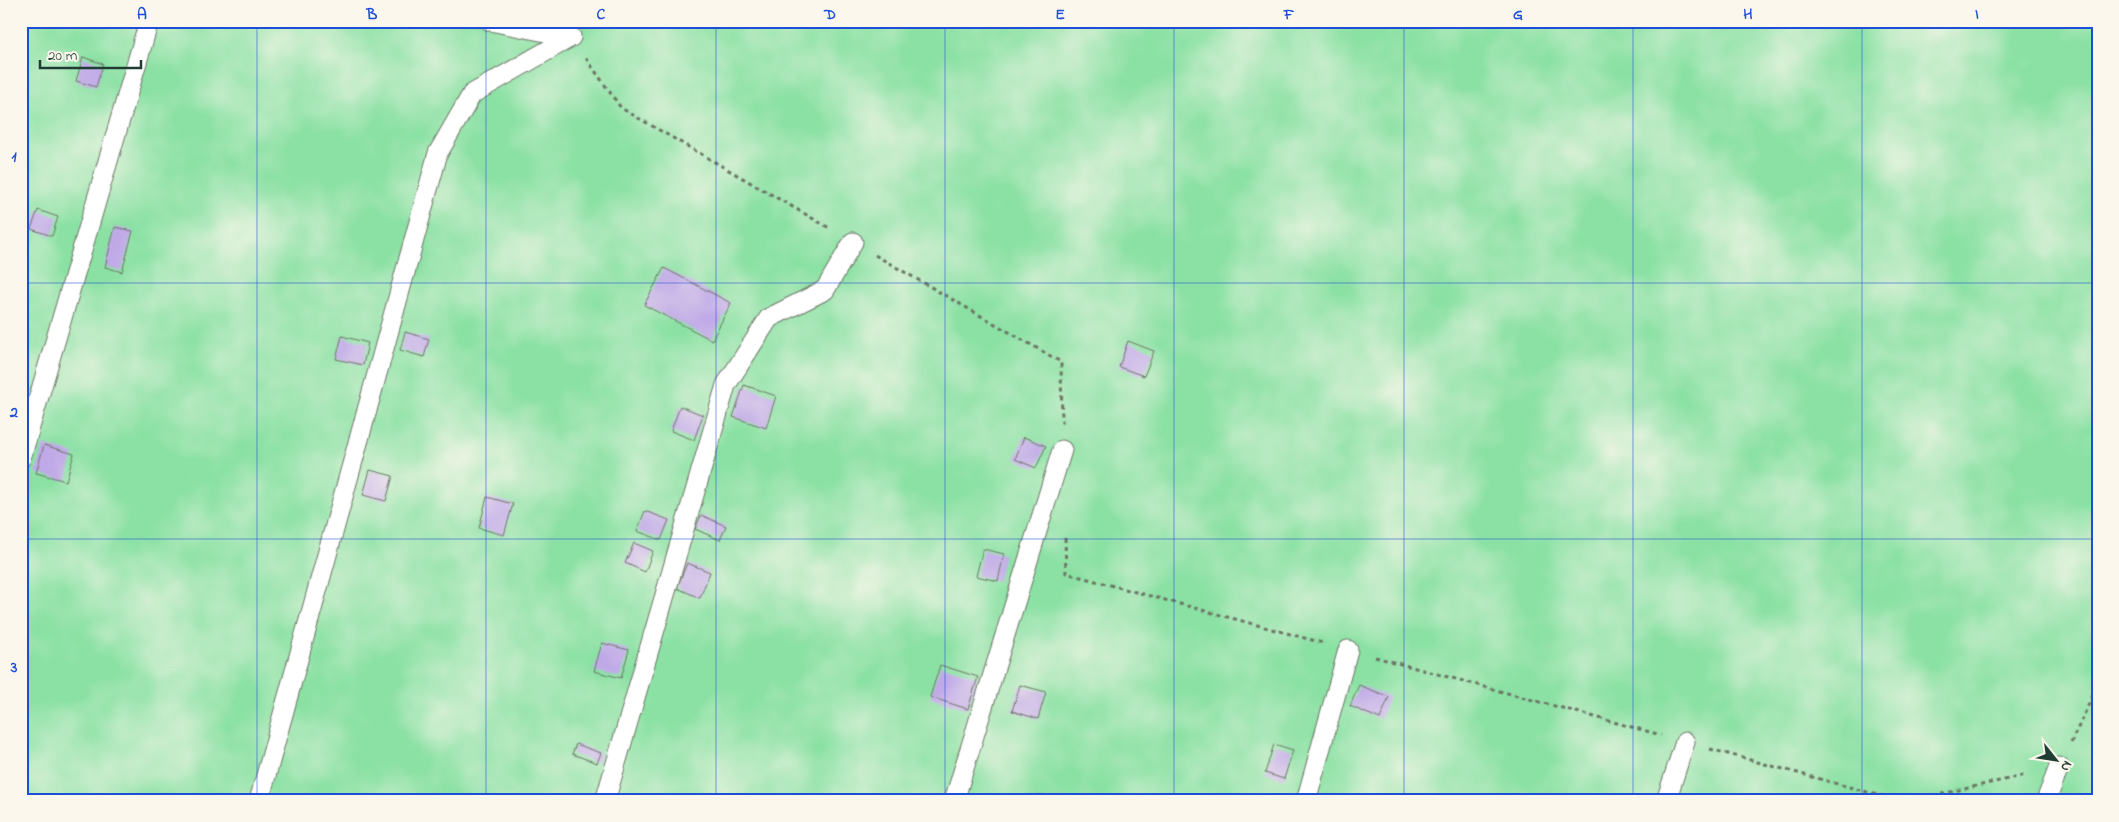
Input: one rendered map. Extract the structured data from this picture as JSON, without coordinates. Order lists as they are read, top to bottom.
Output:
{
  "scale_bar": "20 m",
  "north": "bottom right",
  "grid": {
    "columns": [
      "A",
      "B",
      "C",
      "D",
      "E",
      "F",
      "G",
      "H",
      "I"
    ],
    "rows": ["1", "2", "3"]
  }
}
